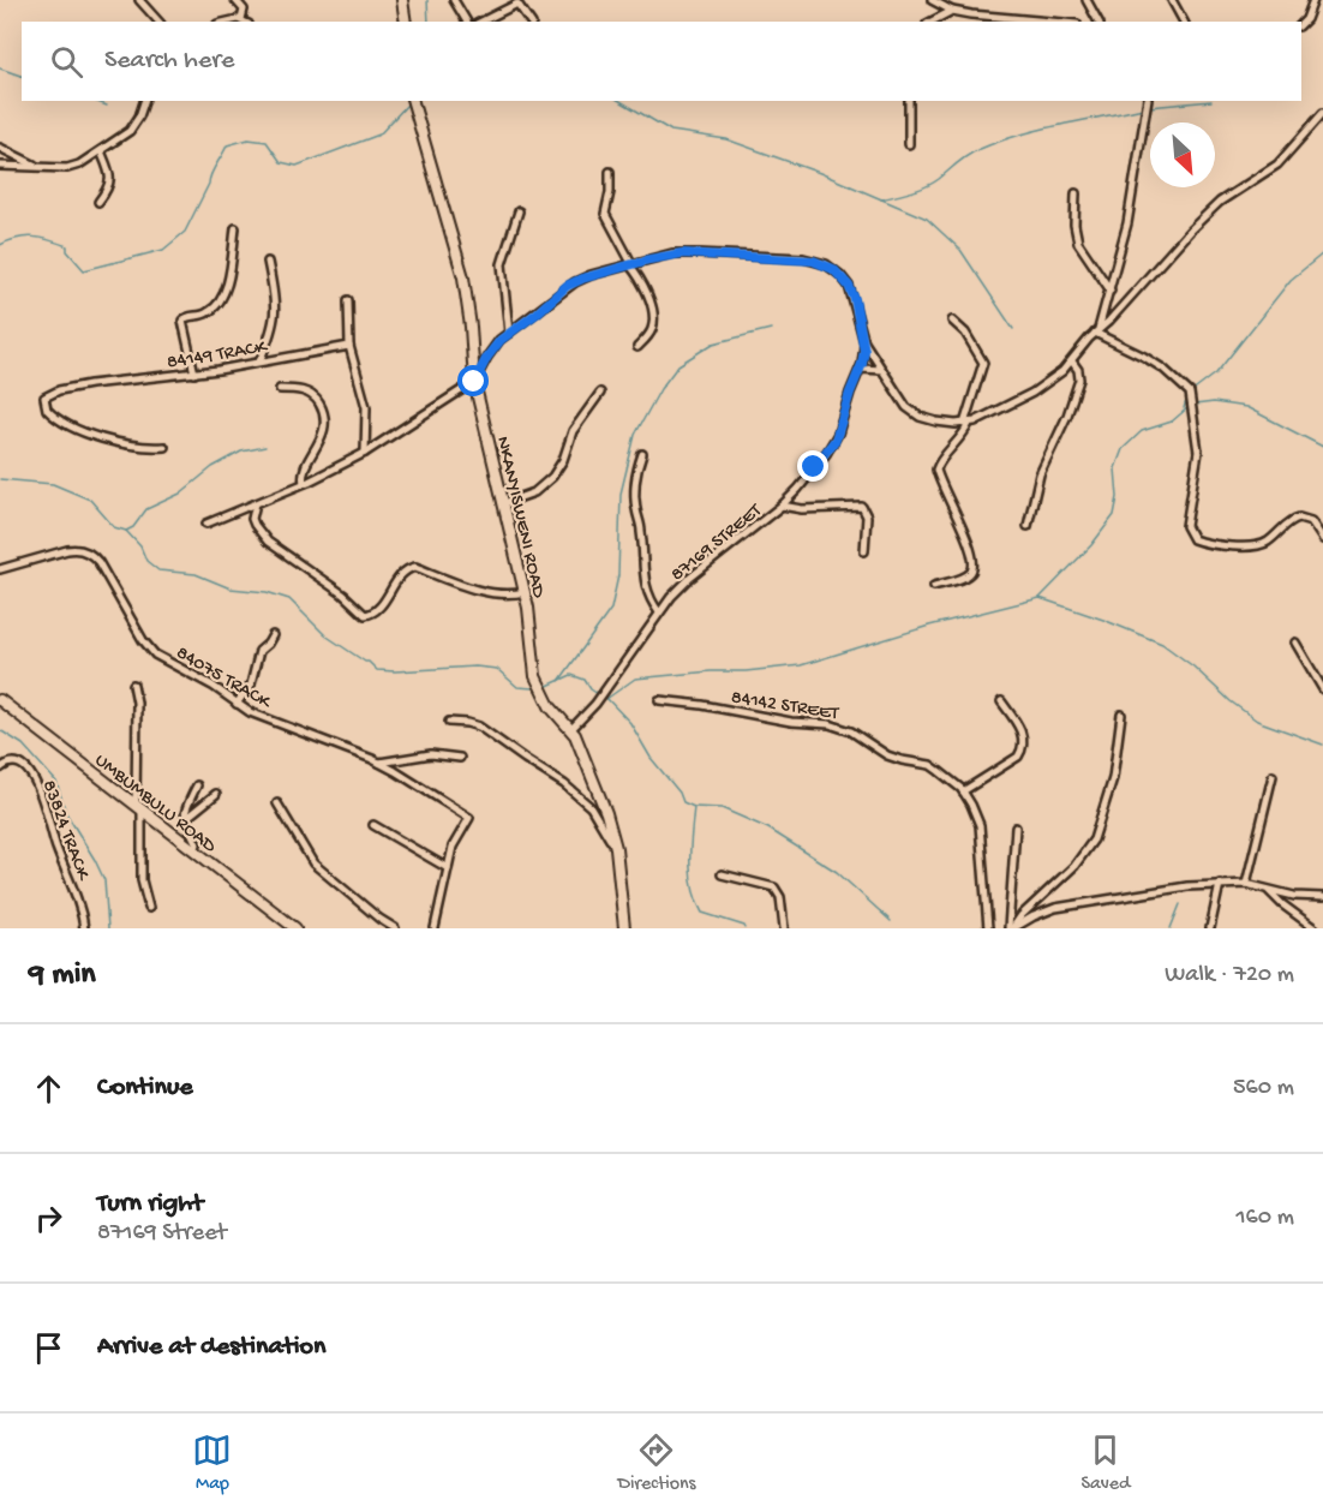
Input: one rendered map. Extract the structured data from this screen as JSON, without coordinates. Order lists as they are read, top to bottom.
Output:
{
  "streets": {
    "street": [
      "84149 TRACK",
      "NKANYISWENI ROAD",
      "87169 STREET",
      "84075 TRACK",
      "84142 STREET",
      "UMBUMBULU ROAD",
      "83824 TRACK"
    ]
  },
  "crossings": [
    ["NKANYISWENI ROAD", "87169 STREET"]
  ],
  "north": "bottom right",
  "page": {
    "search": "Search here",
    "heading": ["9 min", "Walk · 720 m"],
    "list": [
      ["Continue", "560 m"],
      ["Turn right", "87169 Street", "160 m"],
      "Arrive at destination"
    ],
    "nav": ["Map", "Directions", "Saved"]
  }
}
